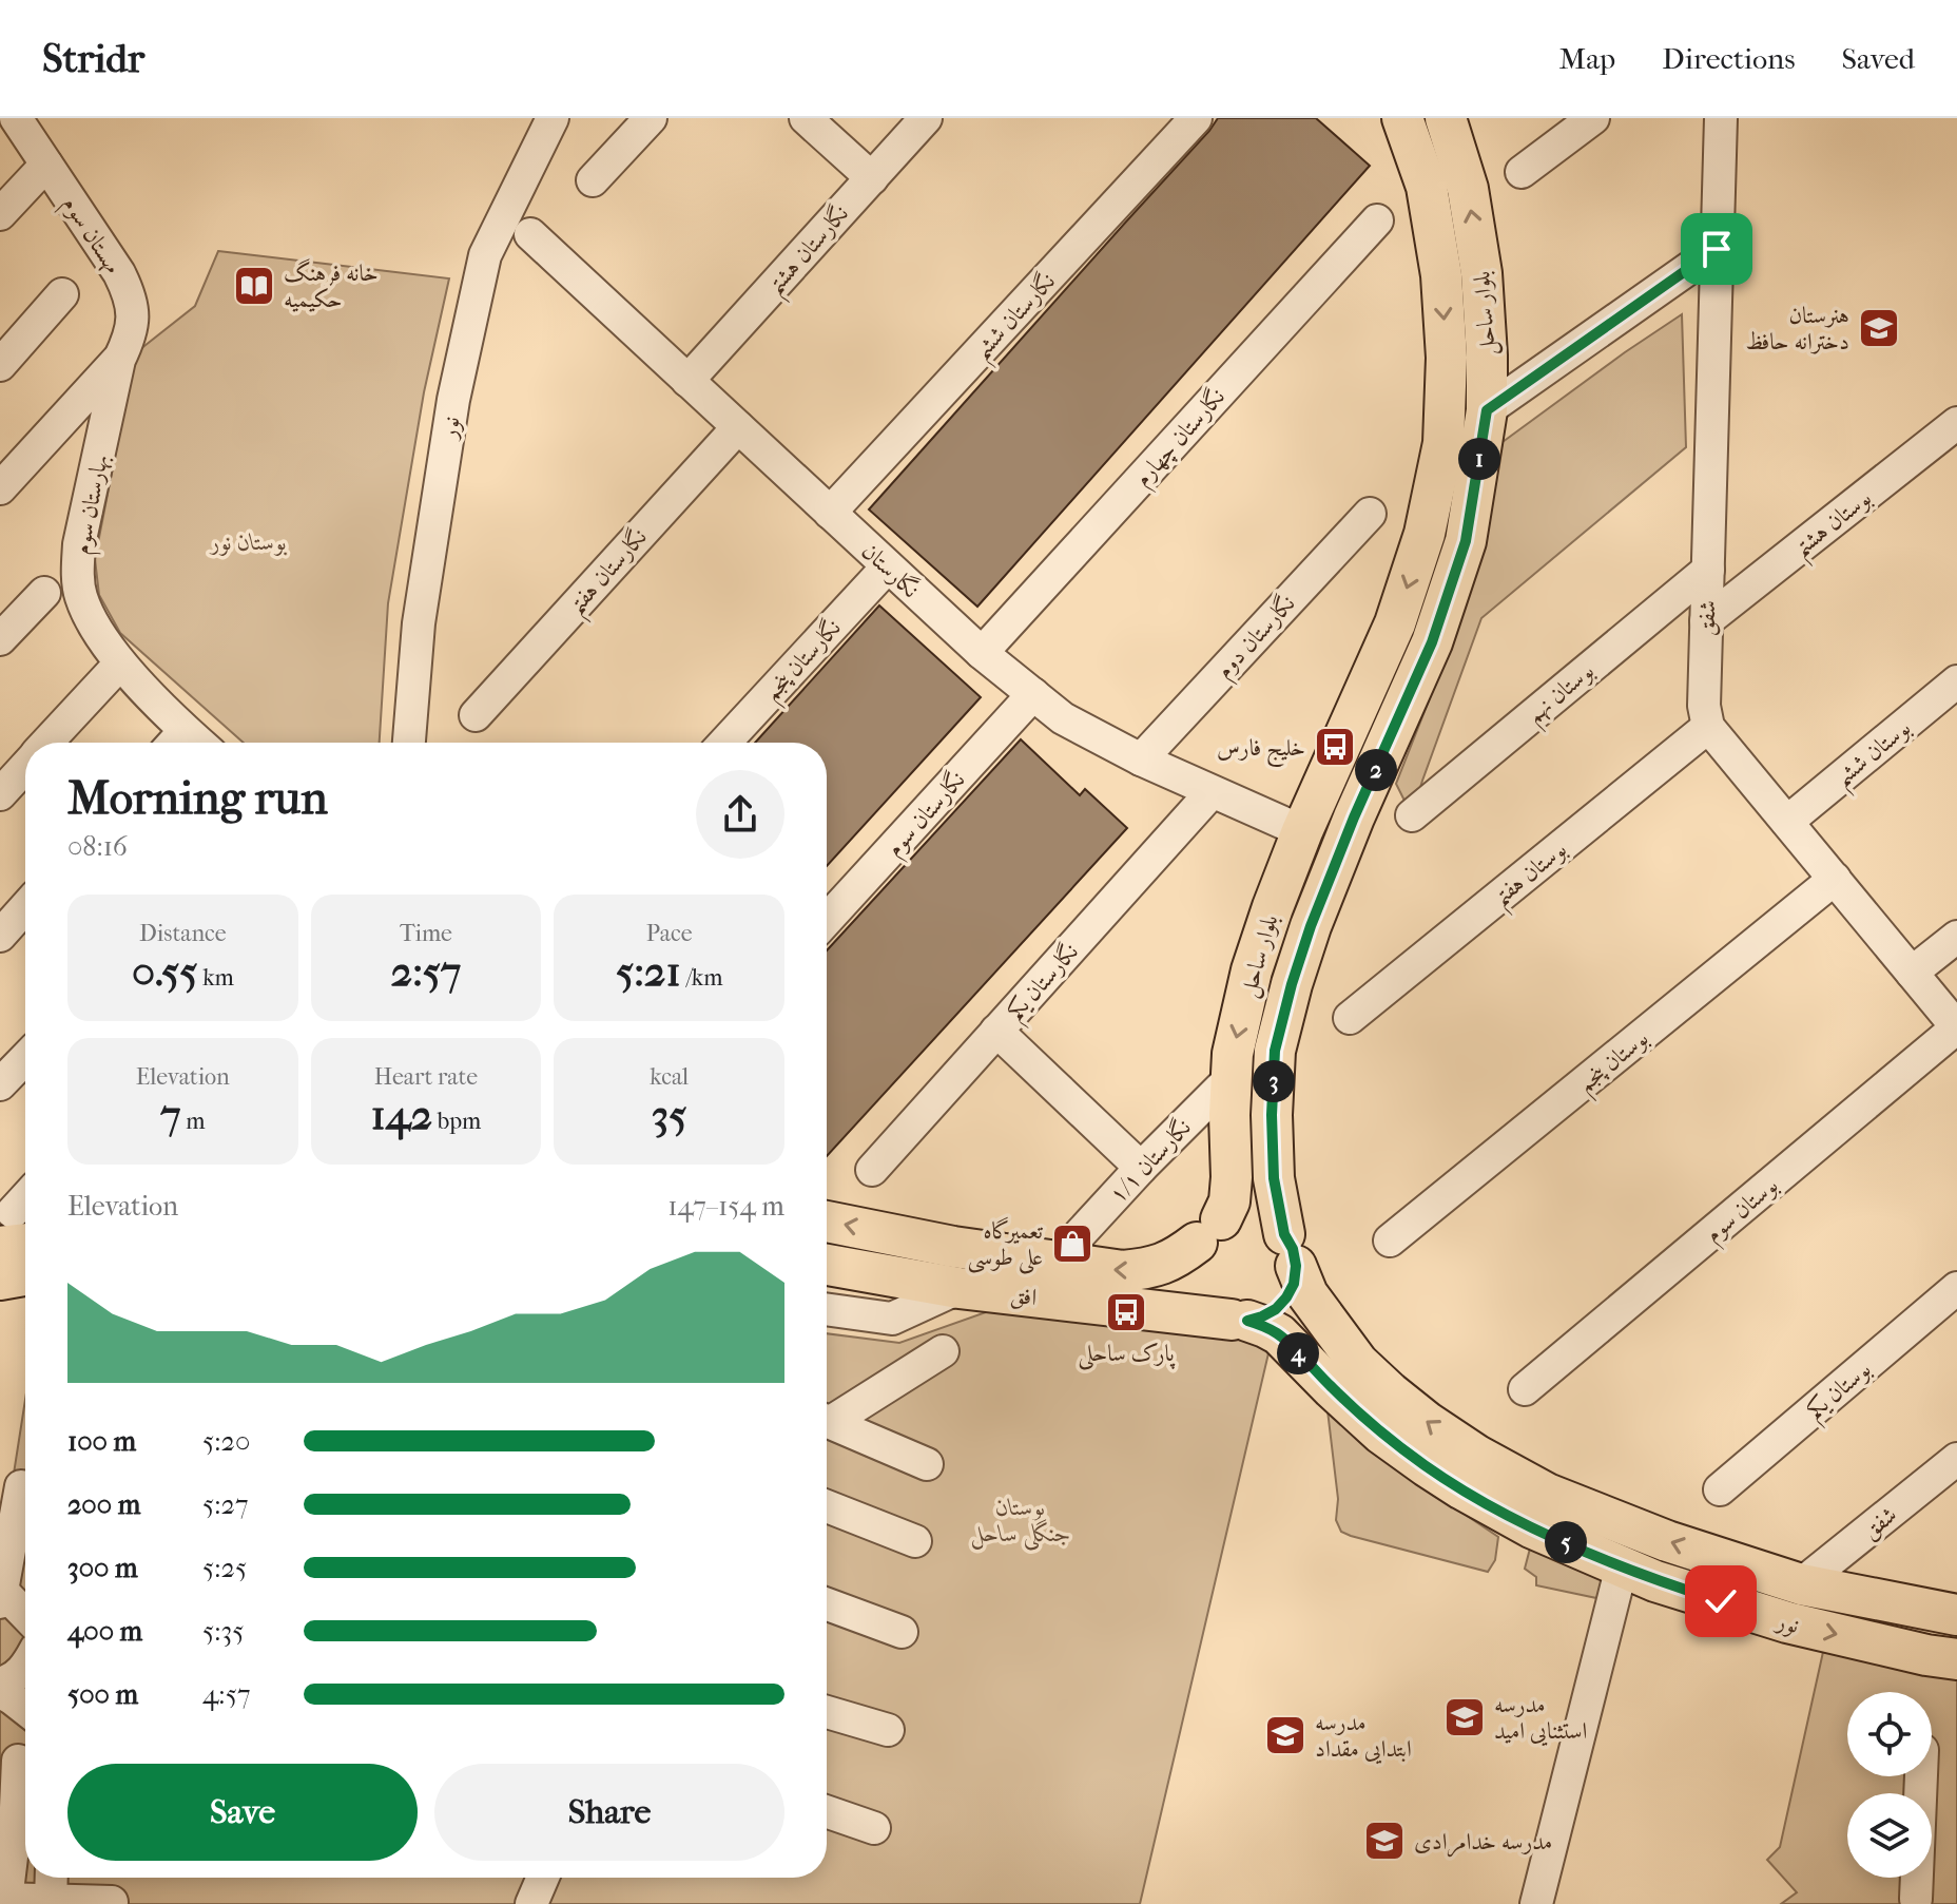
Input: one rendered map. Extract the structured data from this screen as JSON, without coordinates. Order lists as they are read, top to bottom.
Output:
{
  "streets": {
    "main road": ["بلوار ساحل", "نور", "افق"],
    "street": [
      "مهستان سوم",
      "نگارستان هشتم",
      "نگارستان ششم",
      "نگارستان چهارم",
      "بهارستان سوم",
      "بوستان هشتم",
      "نگارستان",
      "نگارستان هفتم",
      "شفق",
      "نگارستان دوم",
      "نگارستان پنجم",
      "بوستان نهم",
      "بوستان ششم",
      "نگارستان سوم",
      "بوستان هفتم",
      "نگارستان یکم",
      "بوستان پنجم",
      "نگارستان ۱/۱",
      "بوستان سوم",
      "بوستان یکم"
    ]
  },
  "crossings": [
    ["مهستان سوم", "بهارستان سوم"],
    ["نگارستان هشتم", "نگارستان"],
    ["بلوار ساحل", "نور"],
    ["بلوار ساحل", "نگارستان"],
    ["بلوار ساحل", "افق"],
    ["نگارستان ششم", "نگارستان"],
    ["نور", "شفق"],
    ["نور", "افق"],
    ["نگارستان چهارم", "نگارستان"],
    ["بوستان هشتم", "شفق"],
    ["نگارستان", "نگارستان هفتم"],
    ["نگارستان", "نگارستان دوم"],
    ["نگارستان", "نگارستان پنجم"],
    ["نگارستان", "نگارستان سوم"],
    ["نگارستان", "نگارستان یکم"],
    ["شفق", "بوستان نهم"],
    ["شفق", "بوستان هفتم"]
  ],
  "parks": ["بوستان نور", "بوستان جنگلی ساحل"],
  "places": {
    "library": ["خانه فرهنگ حکیمیه"],
    "school or university": [
      "هنرستان دخترانه حافظ",
      "مدرسه استثنایی امید",
      "مدرسه ابتدایی مقداد",
      "مدرسه خدامرادی"
    ],
    "bus stop": ["خلیج فارس", "پارک ساحلی"],
    "shop": ["تعمیرگاه علی طوسی"]
  },
  "page": {
    "header": "Stridr",
    "nav": ["Map", "Directions", "Saved"],
    "pins": [
      "1",
      "2",
      "3",
      "4",
      "5"
    ],
    "heading": ["Morning run", "08:16"],
    "stats": [
      ["Distance", "0.55 km"],
      ["Time", "2:57"],
      ["Pace", "5:21 /km"],
      ["Elevation", "7 m"],
      ["Heart rate", "142 bpm"],
      ["kcal", "35"]
    ],
    "chart": ["Elevation", "147–154 m"],
    "list": [
      {
        "name": "100 m",
        "note": "5:20"
      },
      {
        "name": "200 m",
        "note": "5:27"
      },
      {
        "name": "300 m",
        "note": "5:25"
      },
      {
        "name": "400 m",
        "note": "5:35"
      },
      {
        "name": "500 m",
        "note": "4:57"
      }
    ],
    "buttons": ["Save", "Share"]
  }
}
